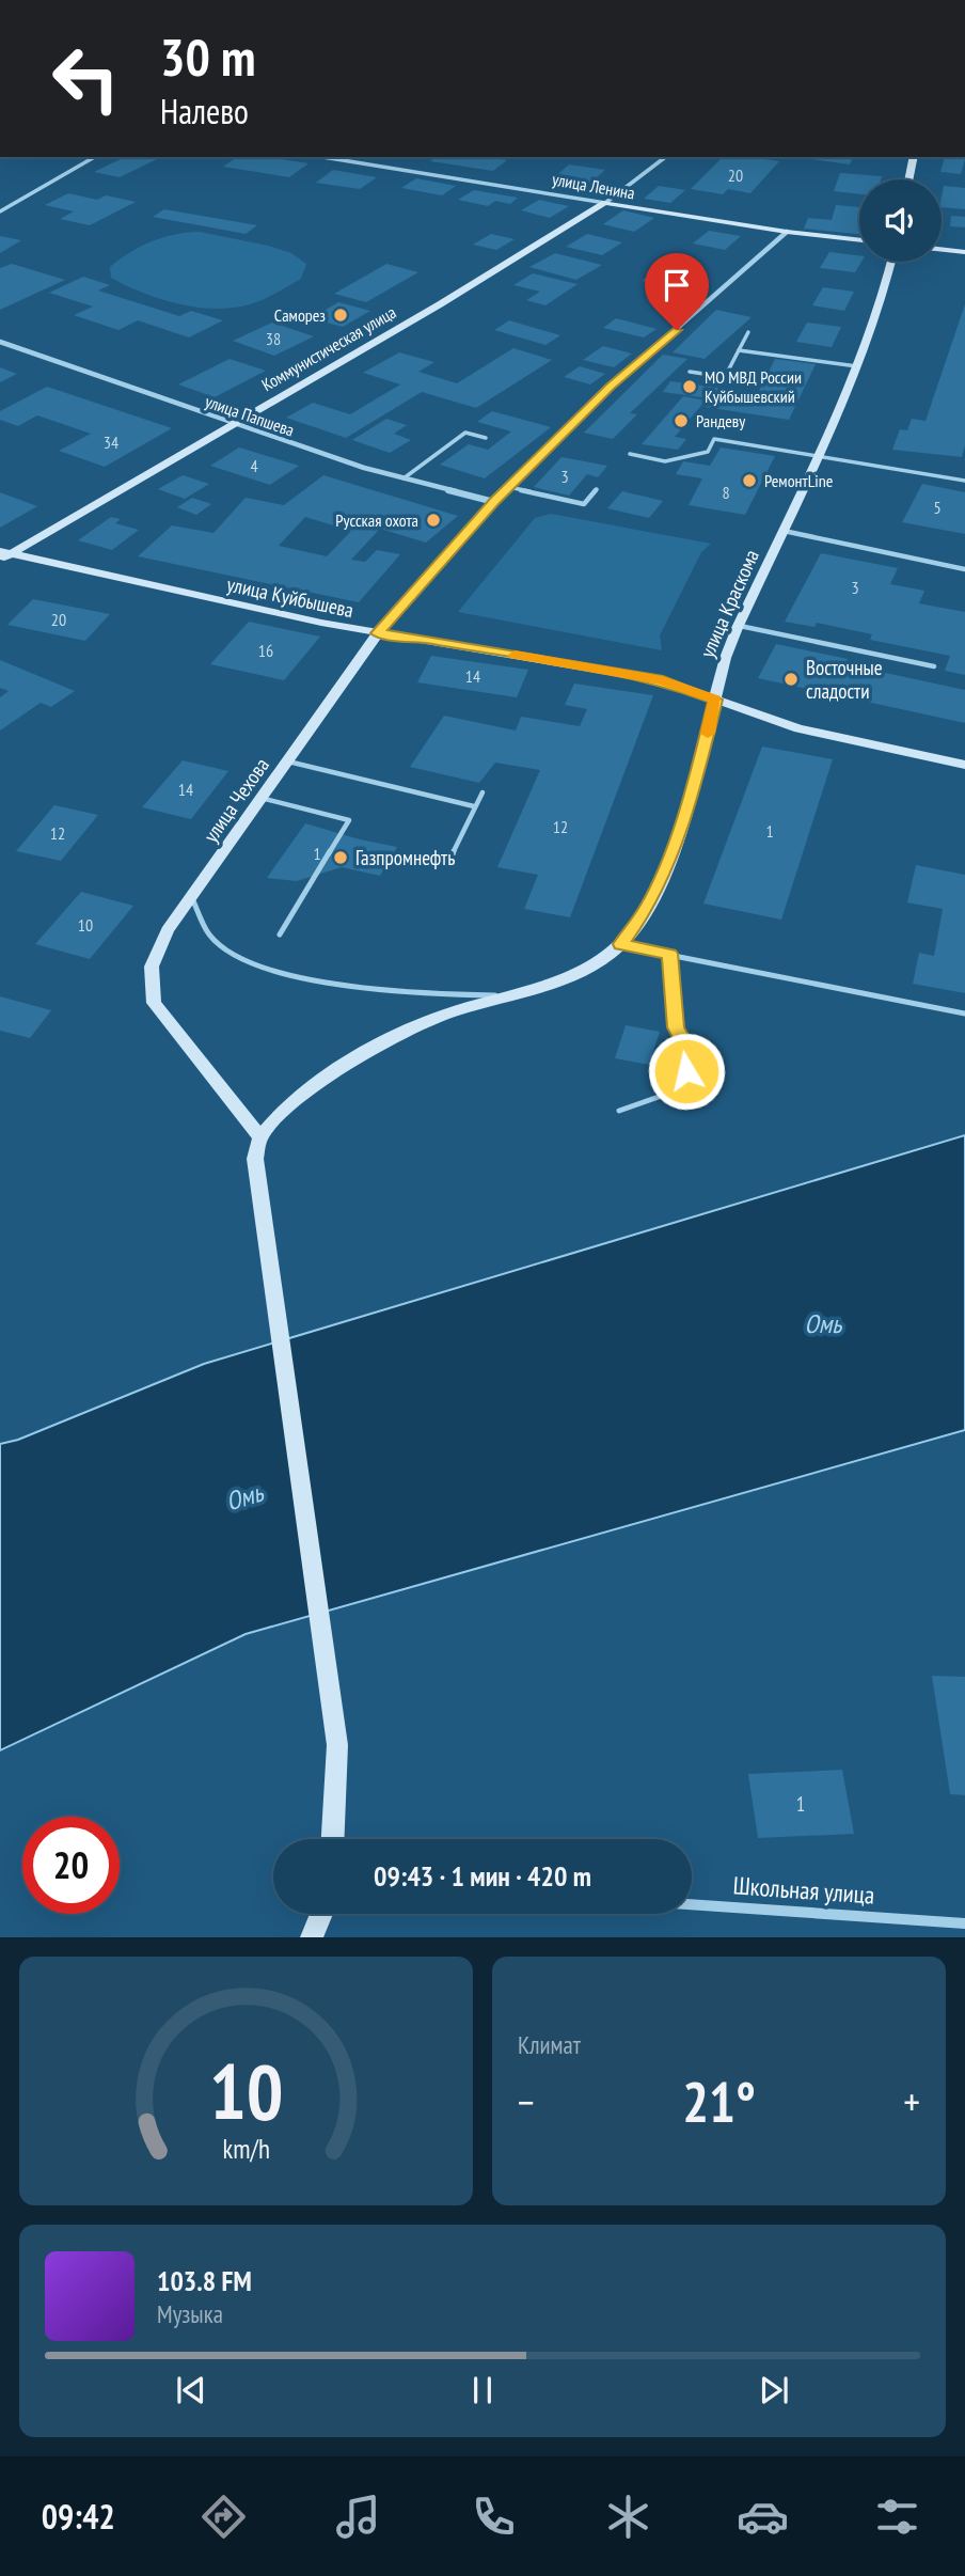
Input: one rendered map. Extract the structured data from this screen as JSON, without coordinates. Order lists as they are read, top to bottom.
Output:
{
  "streets": {
    "street": [
      "улица Ленина",
      "Коммунистическая улица",
      "улица Папшева",
      "улица Куйбышева",
      "улица Краскома",
      "улица Чехова",
      "Школьная улица"
    ]
  },
  "crossings": [
    ["улица Ленина", "Коммунистическая улица"],
    ["улица Ленина", "улица Чехова"],
    ["Коммунистическая улица", "улица Папшева"],
    ["Коммунистическая улица", "улица Куйбышева"],
    ["улица Папшева", "улица Чехова"],
    ["улица Куйбышева", "улица Краскома"],
    ["улица Куйбышева", "улица Чехова"],
    ["улица Краскома", "улица Чехова"]
  ],
  "water": ["Омь"],
  "places": [
    "Саморез",
    "МО МВД России Куйбышевский",
    "Рандеву",
    "РемонтLine",
    "Русская охота",
    "Восточные сладости",
    "Газпромнефть"
  ],
  "house_numbers": [
    "20",
    "38",
    "34",
    "4",
    "3",
    "8",
    "5",
    "3",
    "20",
    "16",
    "14",
    "14",
    "12",
    "1",
    "12",
    "1",
    "10",
    "1"
  ],
  "page": {
    "turn": ["30 m", "Налево"],
    "limit": "20",
    "trip": "09:43 · 1 мин · 420 m",
    "tile": "Климат",
    "heat": ["−", "21°", "+"],
    "song": ["103.8 FM", "Музыка"],
    "tabs": "09:42",
    "gauge": ["10", "km/h"]
  }
}
